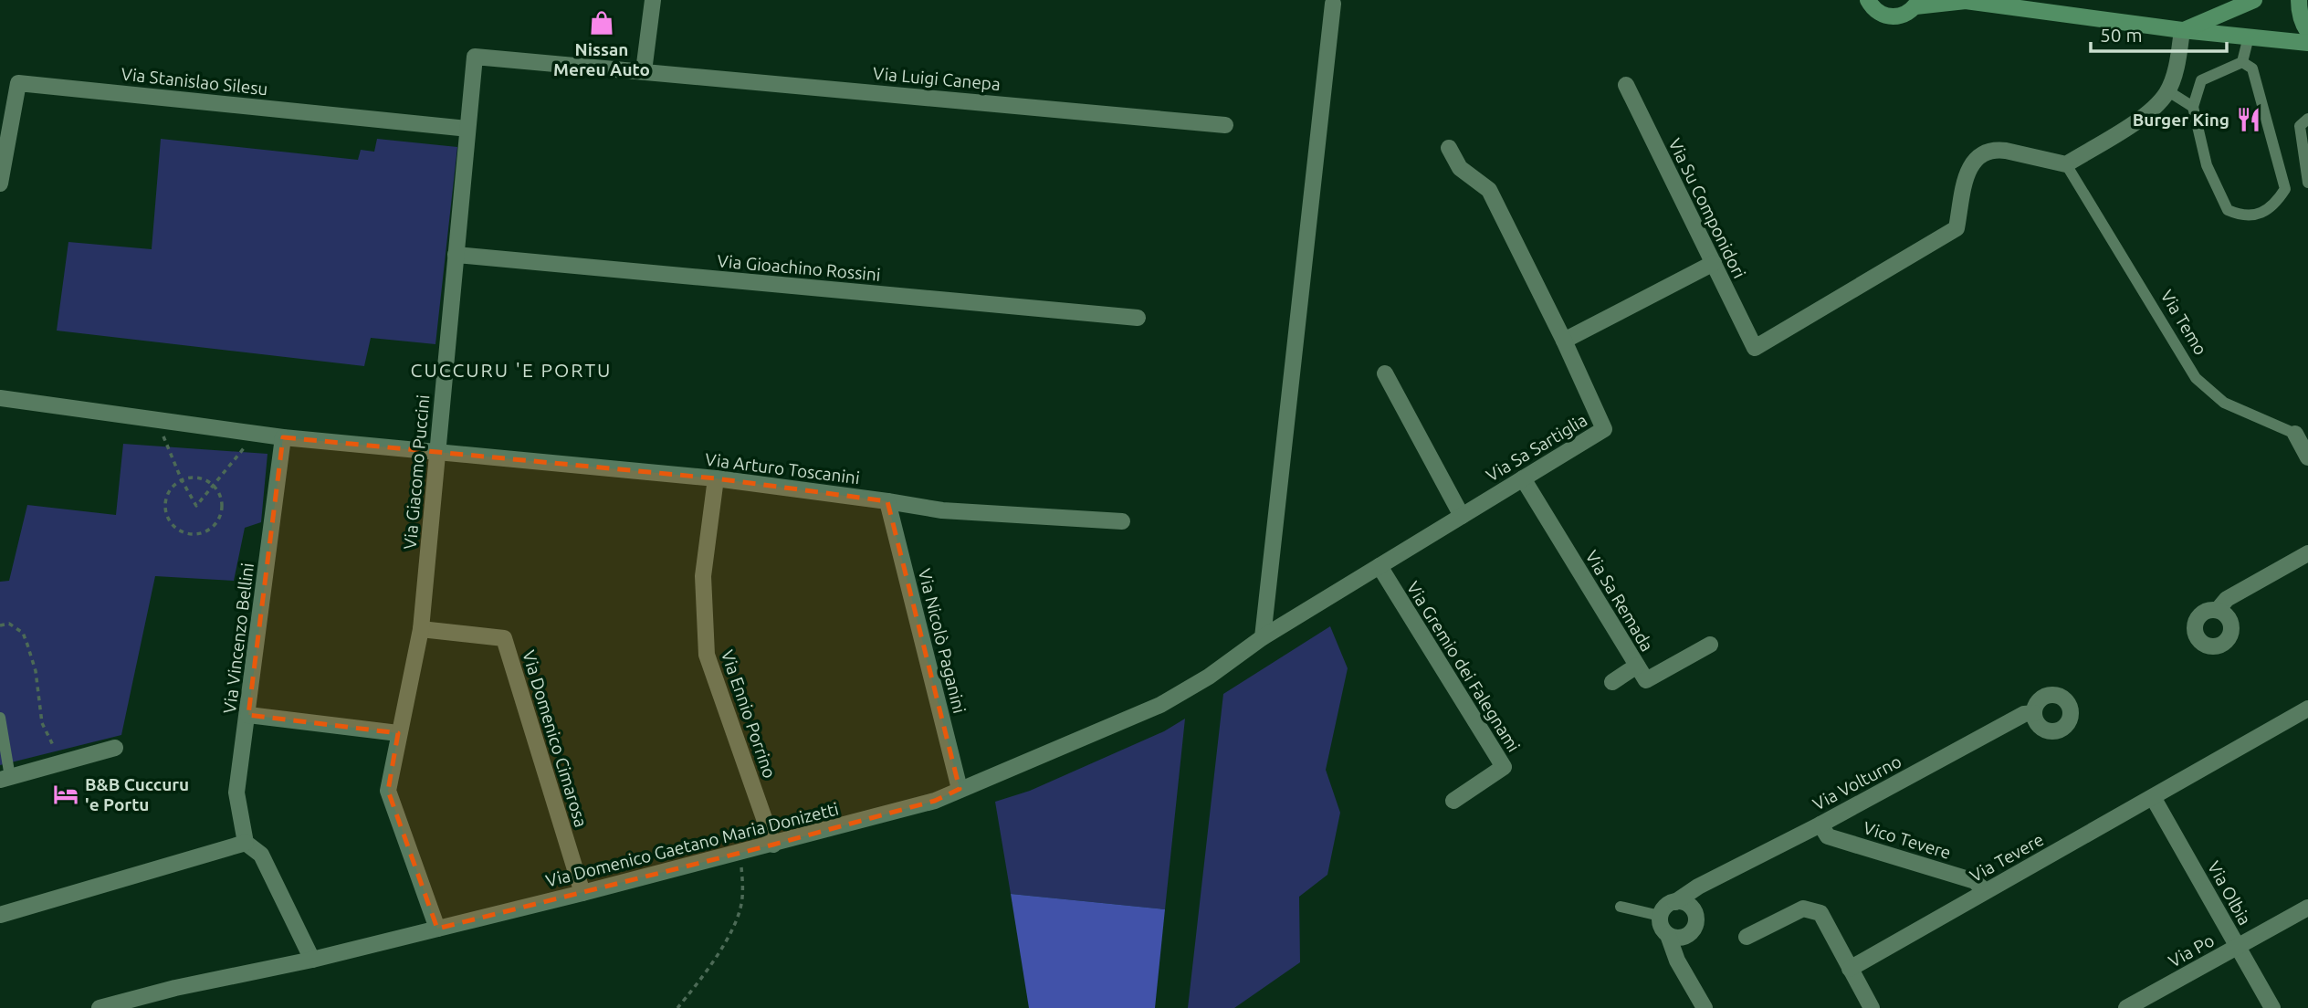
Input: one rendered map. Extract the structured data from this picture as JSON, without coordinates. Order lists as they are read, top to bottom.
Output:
{
  "streets": {
    "street": [
      "Via Luigi Canepa",
      "Via Stanislao Silesu",
      "Via Su Componidori",
      "Via Gioachino Rossini",
      "Via Temo",
      "Via Sa Sartiglia",
      "Via Arturo Toscanini",
      "Via Giacomo Puccini",
      "Via Sa Remada",
      "Via Vincenzo Bellini",
      "Via Nicolò Paganini",
      "Via Gremio dei Falegnami",
      "Via Ennio Porrino",
      "Via Domenico Cimarosa",
      "Via Volturno",
      "Vico Tevere",
      "Via Domenico Gaetano Maria Donizetti",
      "Via Tevere",
      "Via Olbia",
      "Via Po"
    ]
  },
  "crossings": [
    ["Via Luigi Canepa", "Via Giacomo Puccini"],
    ["Via Stanislao Silesu", "Via Giacomo Puccini"],
    ["Via Su Componidori", "Via Temo"],
    ["Via Gioachino Rossini", "Via Giacomo Puccini"],
    ["Via Sa Sartiglia", "Via Sa Remada"],
    ["Via Sa Sartiglia", "Via Gremio dei Falegnami"],
    ["Via Sa Sartiglia", "Via Domenico Gaetano Maria Donizetti"],
    ["Via Arturo Toscanini", "Via Giacomo Puccini"],
    ["Via Arturo Toscanini", "Via Nicolò Paganini"],
    ["Via Arturo Toscanini", "Via Ennio Porrino"],
    ["Via Giacomo Puccini", "Via Domenico Cimarosa"],
    ["Via Giacomo Puccini", "Via Domenico Gaetano Maria Donizetti"],
    ["Via Nicolò Paganini", "Via Domenico Gaetano Maria Donizetti"],
    ["Via Ennio Porrino", "Via Domenico Gaetano Maria Donizetti"],
    ["Via Domenico Cimarosa", "Via Domenico Gaetano Maria Donizetti"],
    ["Via Volturno", "Vico Tevere"],
    ["Vico Tevere", "Via Tevere"],
    ["Via Tevere", "Via Olbia"],
    ["Via Olbia", "Via Po"]
  ],
  "districts": ["CUCCURU 'E PORTU"],
  "places": {
    "shop": ["Nissan Mereu Auto"],
    "restaurant": ["Burger King"],
    "hotel": ["B&B Cuccuru 'e Portu"]
  },
  "scale_bar": "50 m"
}
